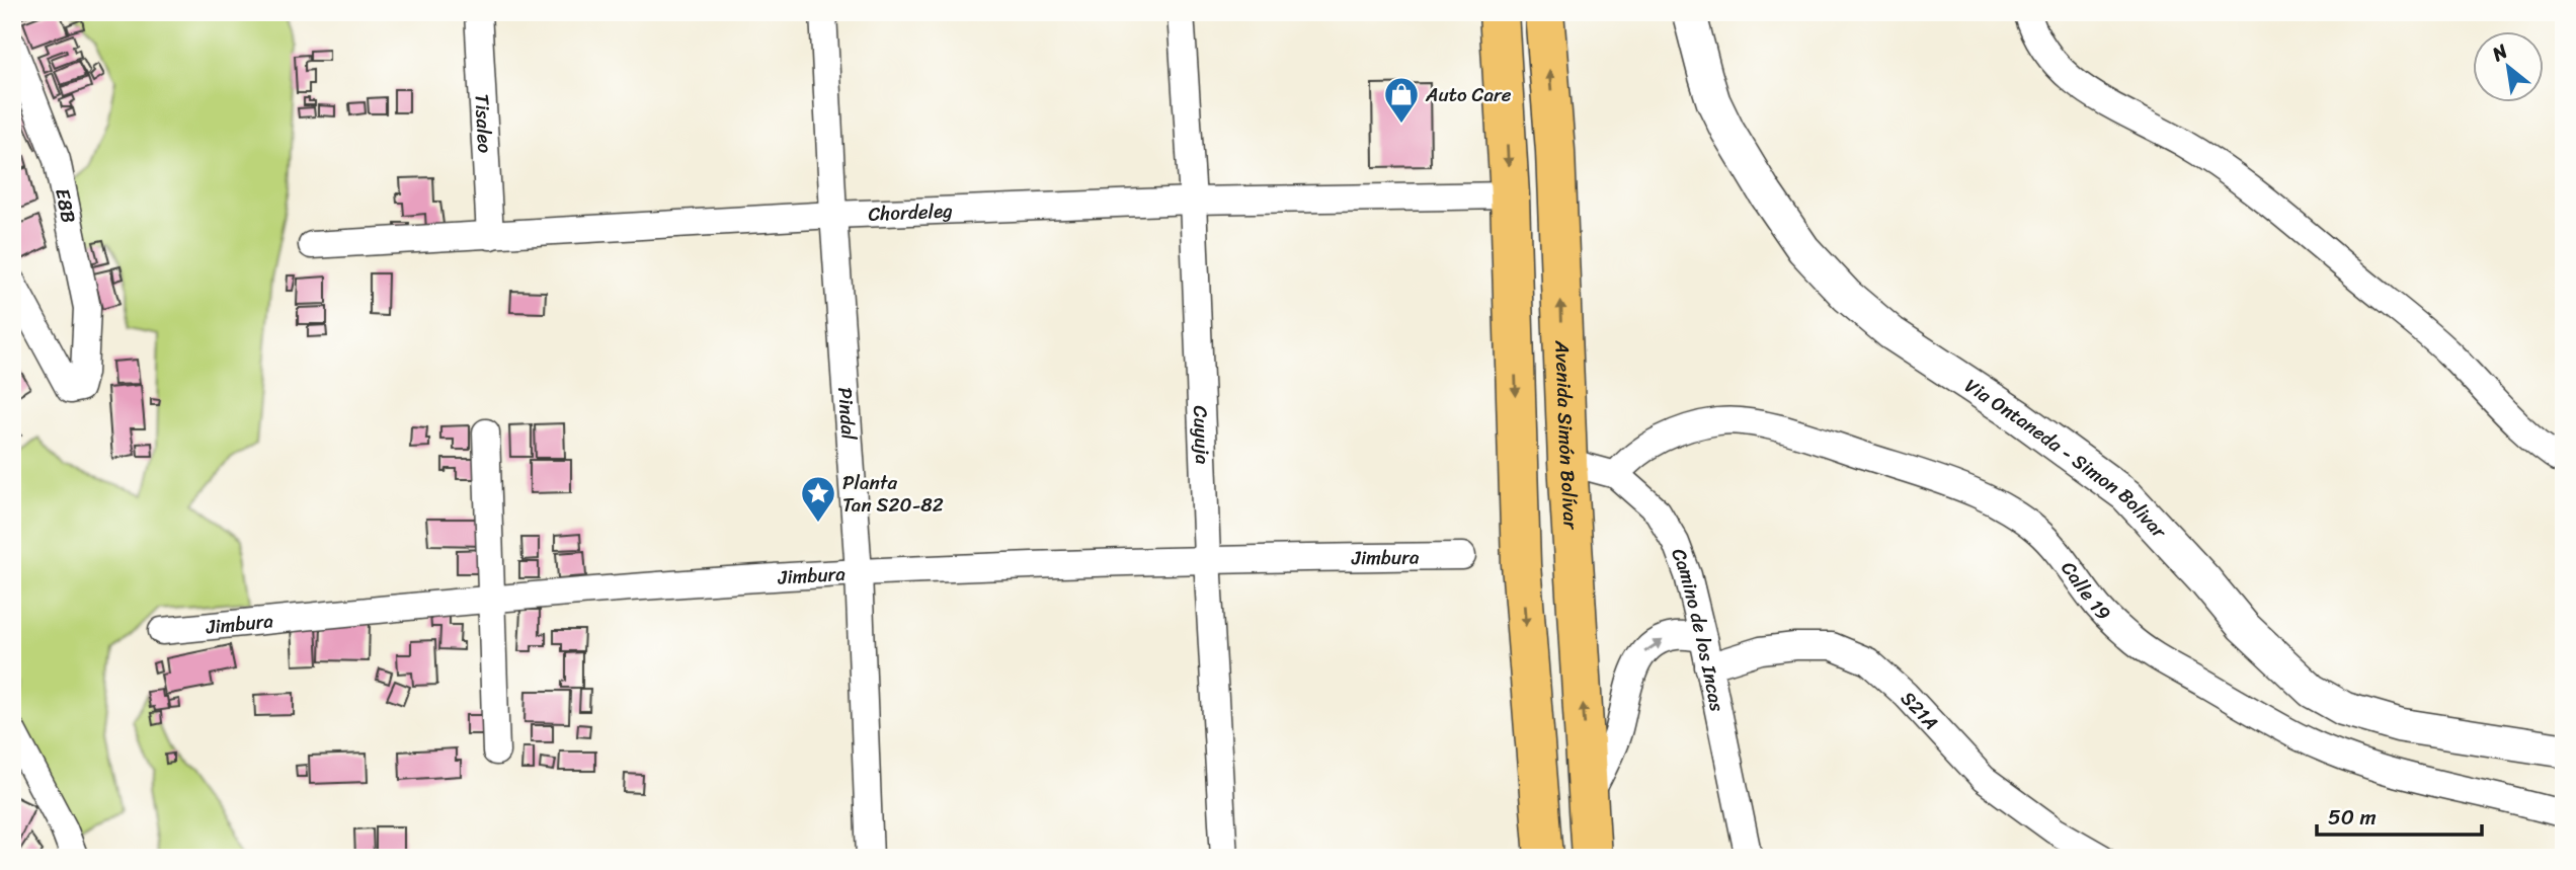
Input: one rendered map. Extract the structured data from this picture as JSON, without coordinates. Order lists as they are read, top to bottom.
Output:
{
  "streets": {
    "highway": ["Avenida Simón Bolívar"],
    "street": [
      "Tisaleo",
      "E8B",
      "Chordeleg",
      "Pindal",
      "Cuyuja",
      "Via Ontaneda - Simon Bolivar",
      "Jimbura",
      "Calle 19",
      "Camino de los Incas",
      "S21A"
    ]
  },
  "crossings": [
    ["Tisaleo", "Chordeleg"],
    ["Chordeleg", "Pindal"],
    ["Chordeleg", "Cuyuja"],
    ["Pindal", "Jimbura"],
    ["Cuyuja", "Jimbura"],
    ["Avenida Simón Bolívar", "Camino de los Incas"],
    ["Calle 19", "Camino de los Incas"],
    ["Camino de los Incas", "S21A"]
  ],
  "places": {
    "shop": ["Auto Care"],
    "place": ["Planta Tan S20-82"]
  },
  "scale_bar": "50 m",
  "north": "top left"
}
